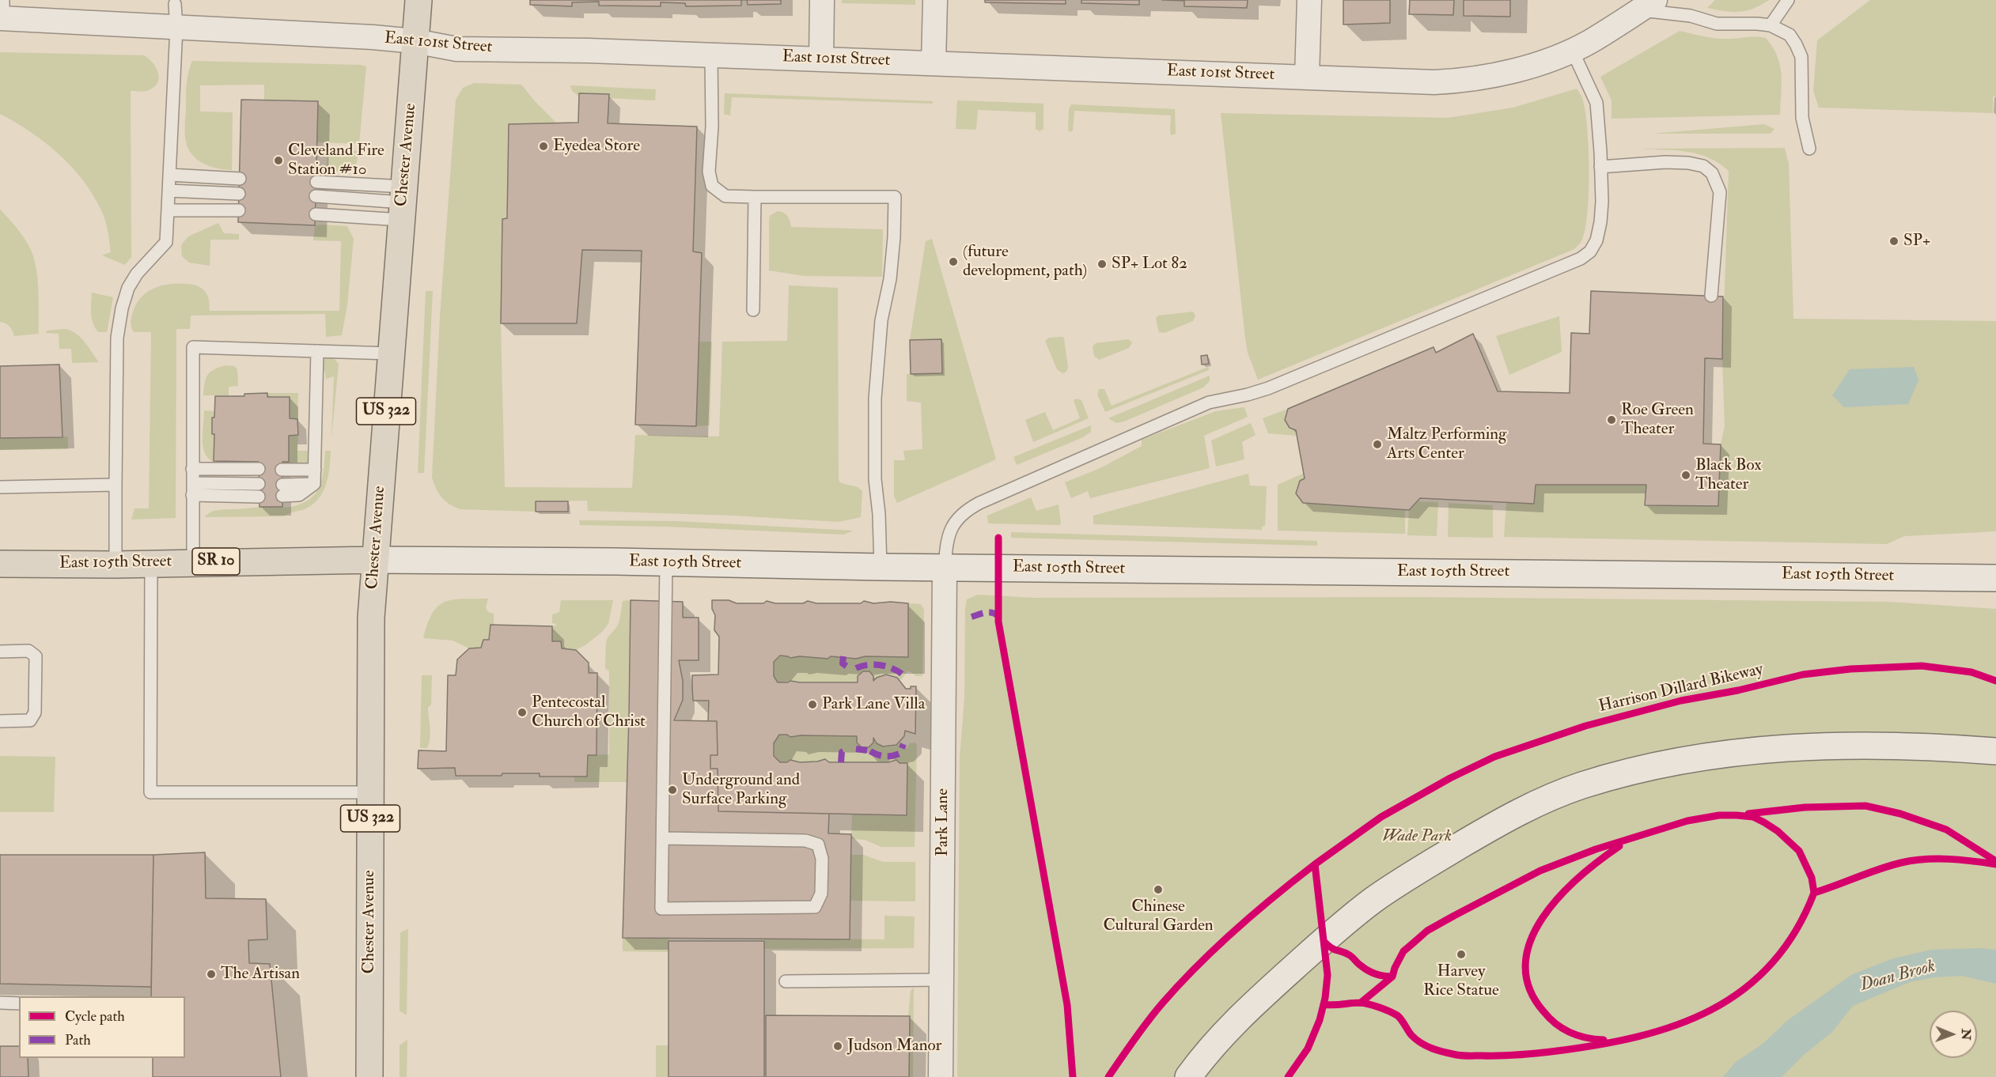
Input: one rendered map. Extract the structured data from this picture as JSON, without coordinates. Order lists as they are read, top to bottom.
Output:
{
  "streets": {
    "main road": [
      "Chester Avenue",
      "US 322",
      "SR 10",
      "East 105th Street"
    ],
    "street": ["East 101st Street", "Park Lane"],
    "cycle path": ["Harrison Dillard Bikeway"]
  },
  "crossings": [
    ["East 101st Street", "Chester Avenue"],
    ["Chester Avenue", "East 105th Street"],
    ["East 105th Street", "Park Lane"]
  ],
  "water": ["Doan Brook"],
  "parks": ["Wade Park"],
  "places": [
    "Eyedea Store",
    "Cleveland Fire Station #10",
    "SP+",
    "(future development, path)",
    "SP+ Lot 82",
    "Roe Green Theater",
    "Maltz Performing Arts Center",
    "Black Box Theater",
    "Park Lane Villa",
    "Pentecostal Church of Christ",
    "Underground and Surface Parking",
    "Chinese Cultural Garden",
    "Harvey Rice Statue",
    "The Artisan",
    "Judson Manor"
  ],
  "legend": ["Cycle path", "Path"],
  "north": "right"
}
